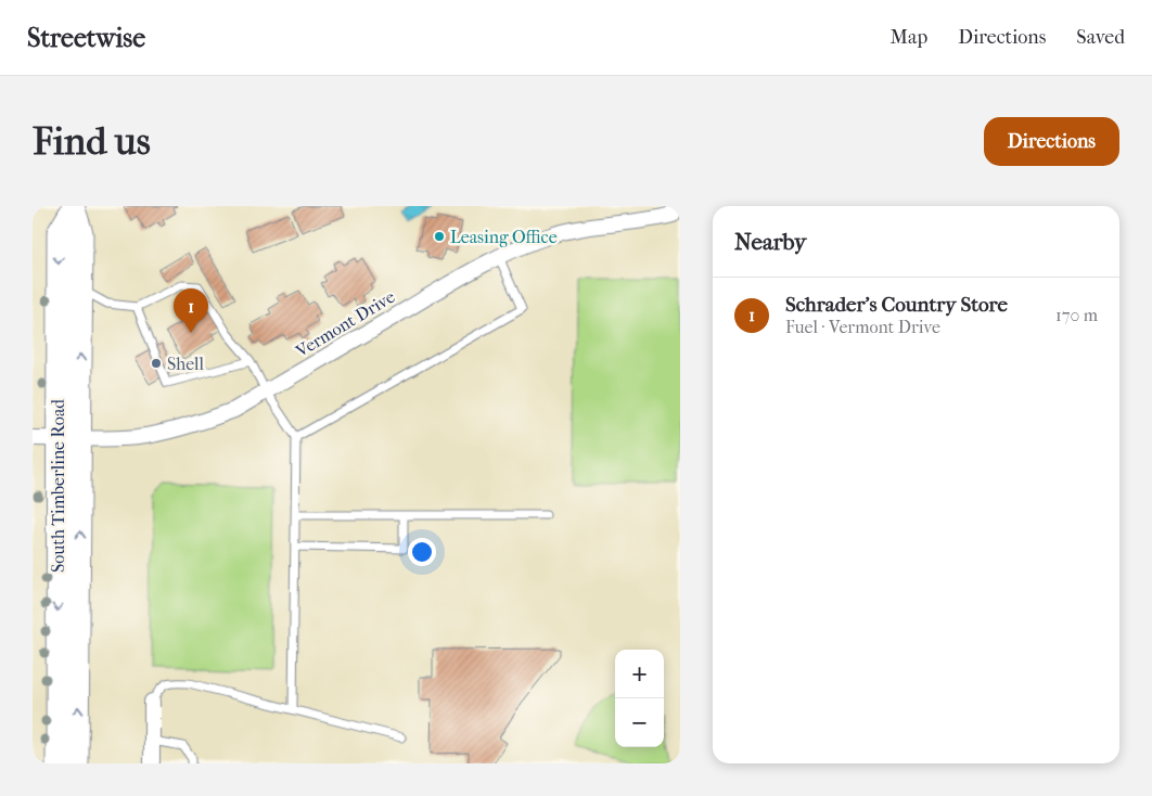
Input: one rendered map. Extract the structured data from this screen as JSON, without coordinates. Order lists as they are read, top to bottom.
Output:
{
  "streets": {
    "main road": ["South Timberline Road"],
    "street": ["Vermont Drive"]
  },
  "crossings": [
    ["Vermont Drive", "South Timberline Road"]
  ],
  "places": ["Leasing Office", "Shell"],
  "page": {
    "header": "Streetwise",
    "nav": ["Map", "Directions", "Saved"],
    "buttons": "Directions",
    "title": "Find us",
    "heading": "Nearby",
    "list": [
      {
        "mark": "1",
        "name": "Schrader's Country Store",
        "note": "Fuel · Vermont Drive",
        "value": "170 m"
      }
    ],
    "pins": "1",
    "map_buttons": ["+", "−"]
  }
}
